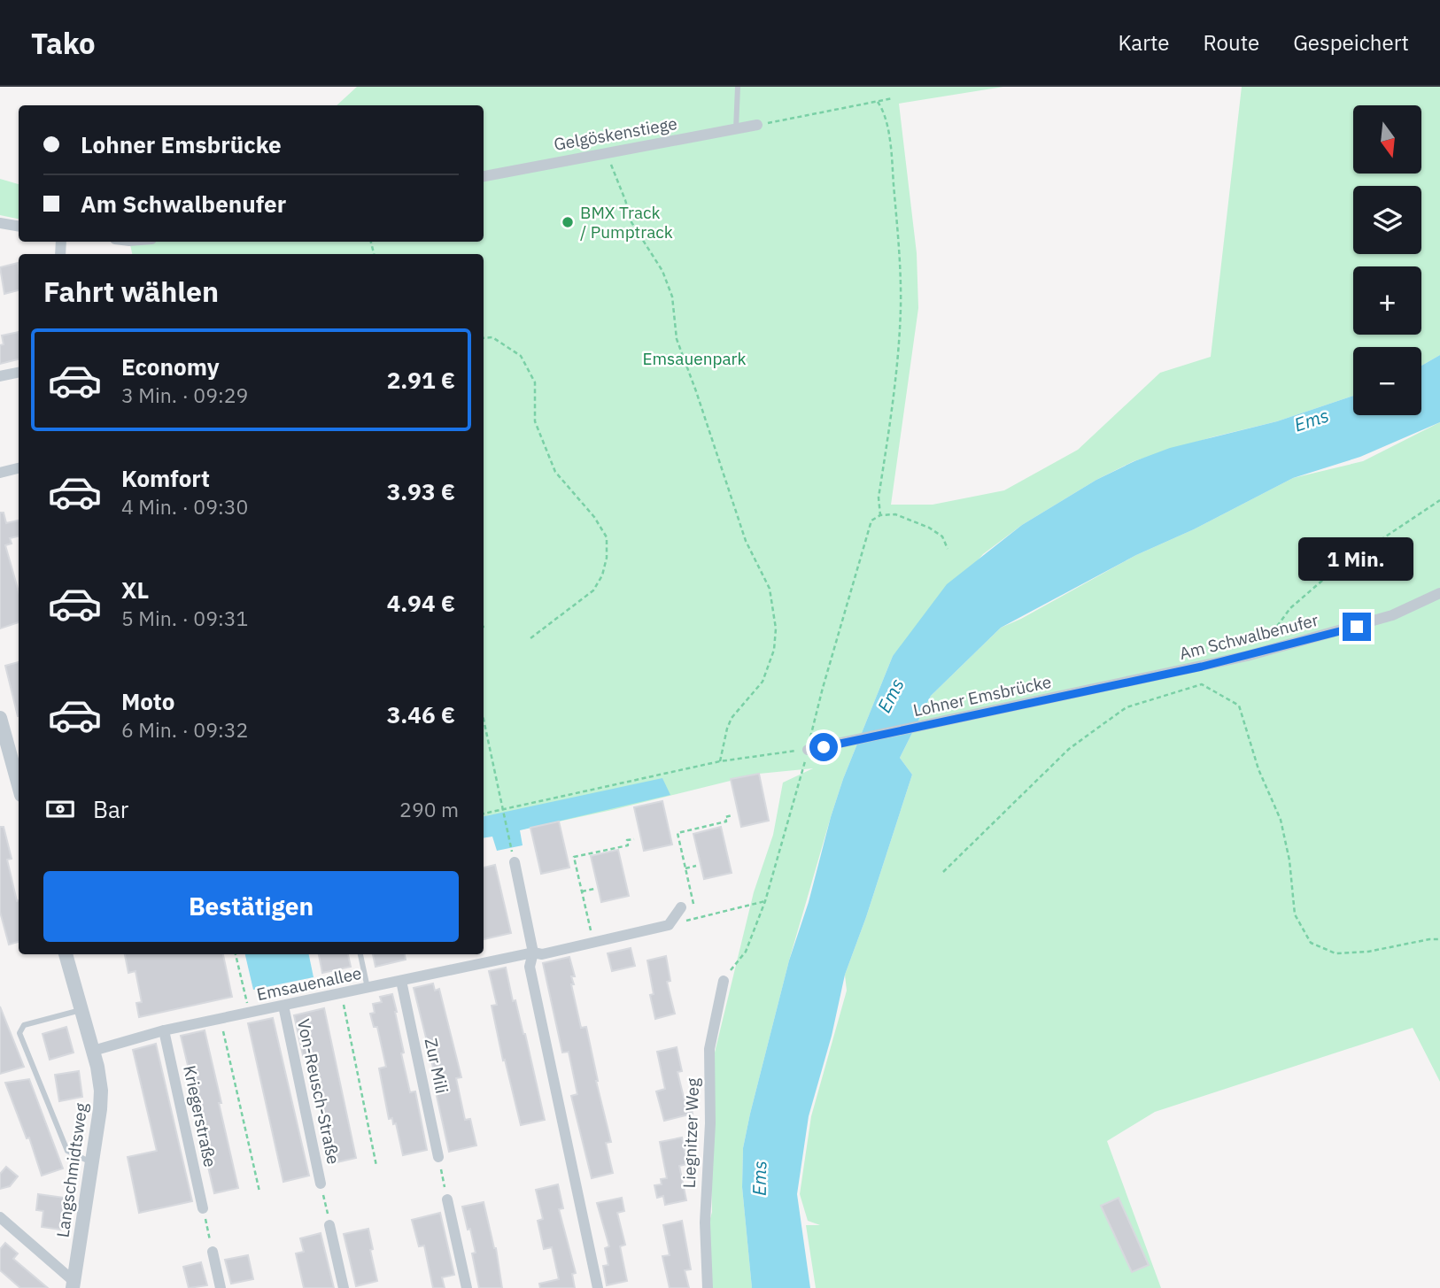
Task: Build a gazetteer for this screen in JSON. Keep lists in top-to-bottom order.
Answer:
{
  "streets": {
    "street": [
      "Gelgöskenstiege",
      "Am Schwalbenufer",
      "Lohner Emsbrücke",
      "Emsauenallee",
      "Zur Mili",
      "Von-Reusch-Straße",
      "Kriegerstraße",
      "Liegnitzer Weg",
      "Langschmidtsweg"
    ]
  },
  "crossings": [
    ["Am Schwalbenufer", "Lohner Emsbrücke"],
    ["Emsauenallee", "Zur Mili"],
    ["Emsauenallee", "Von-Reusch-Straße"],
    ["Emsauenallee", "Kriegerstraße"],
    ["Emsauenallee", "Langschmidtsweg"]
  ],
  "water": ["Ems"],
  "parks": ["Emsauenpark"],
  "places": ["BMX Track / Pumptrack"],
  "north": "bottom",
  "page": {
    "header": "Tako",
    "nav": ["Karte", "Route", "Gespeichert"],
    "map_buttons": ["+", "−"],
    "banner": ["Lohner Emsbrücke", "Am Schwalbenufer"],
    "heading": "Fahrt wählen",
    "list": [
      {
        "name": "Economy",
        "note": "3 Min. · 09:29",
        "value": "2.91 €"
      },
      {
        "name": "Komfort",
        "note": "4 Min. · 09:30",
        "value": "3.93 €"
      },
      {
        "name": "XL",
        "note": "5 Min. · 09:31",
        "value": "4.94 €"
      },
      {
        "name": "Moto",
        "note": "6 Min. · 09:32",
        "value": "3.46 €"
      }
    ],
    "bubble": "1 Min.",
    "pay": ["Bar", "290 m"],
    "buttons": "Bestätigen"
  }
}
